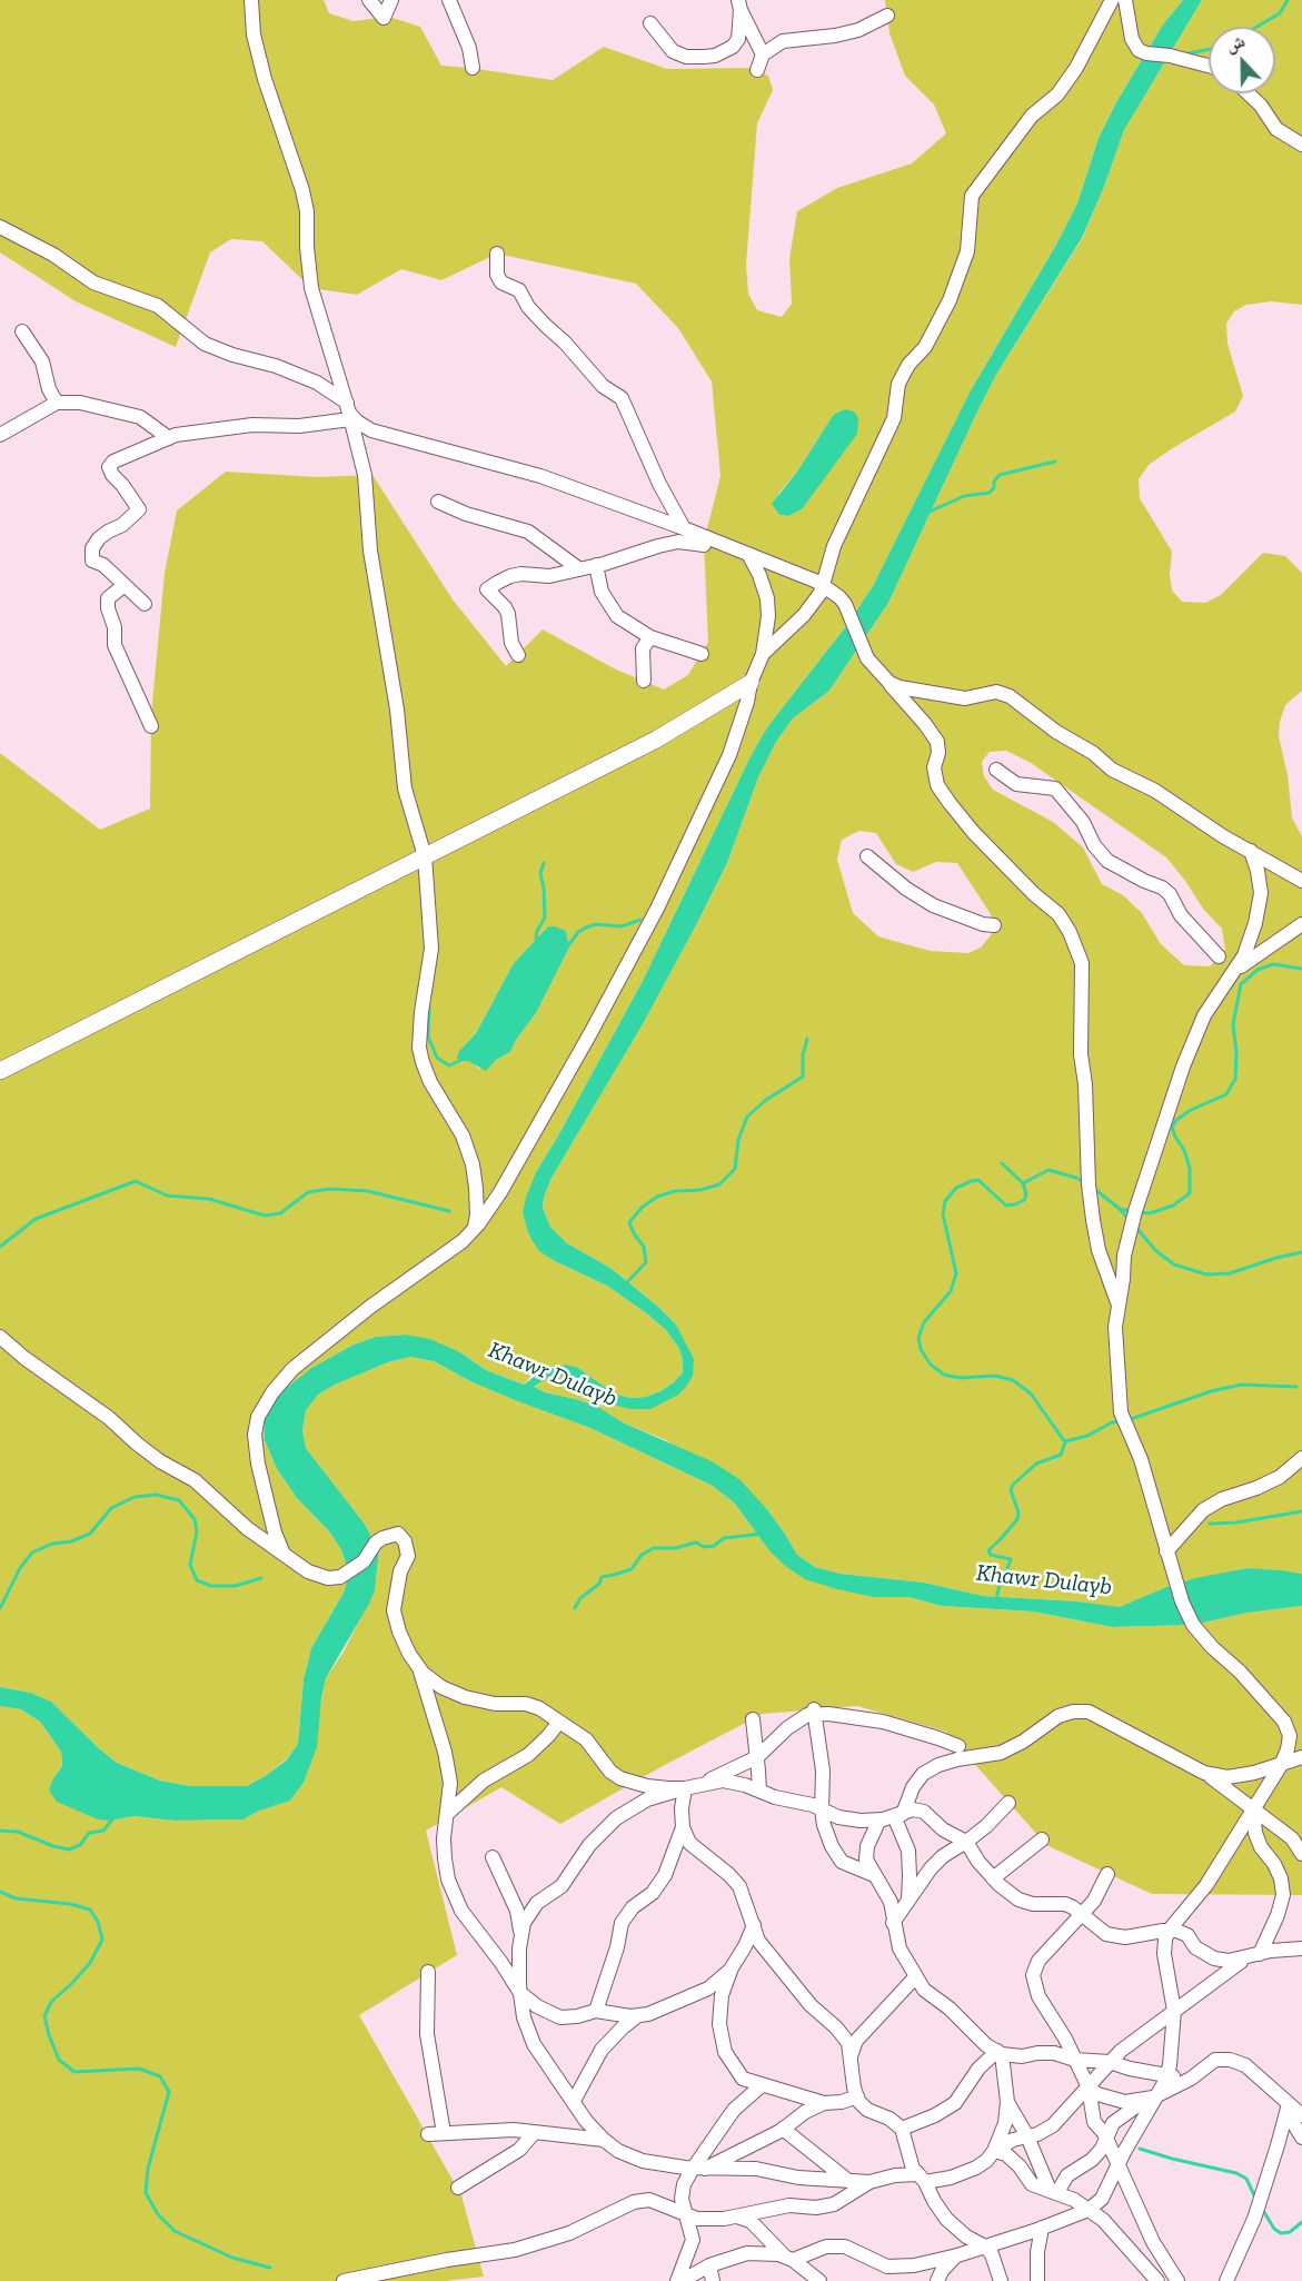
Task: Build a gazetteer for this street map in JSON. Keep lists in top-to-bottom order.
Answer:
{
  "water": ["Khawr Dulayb"],
  "north": "top"
}
